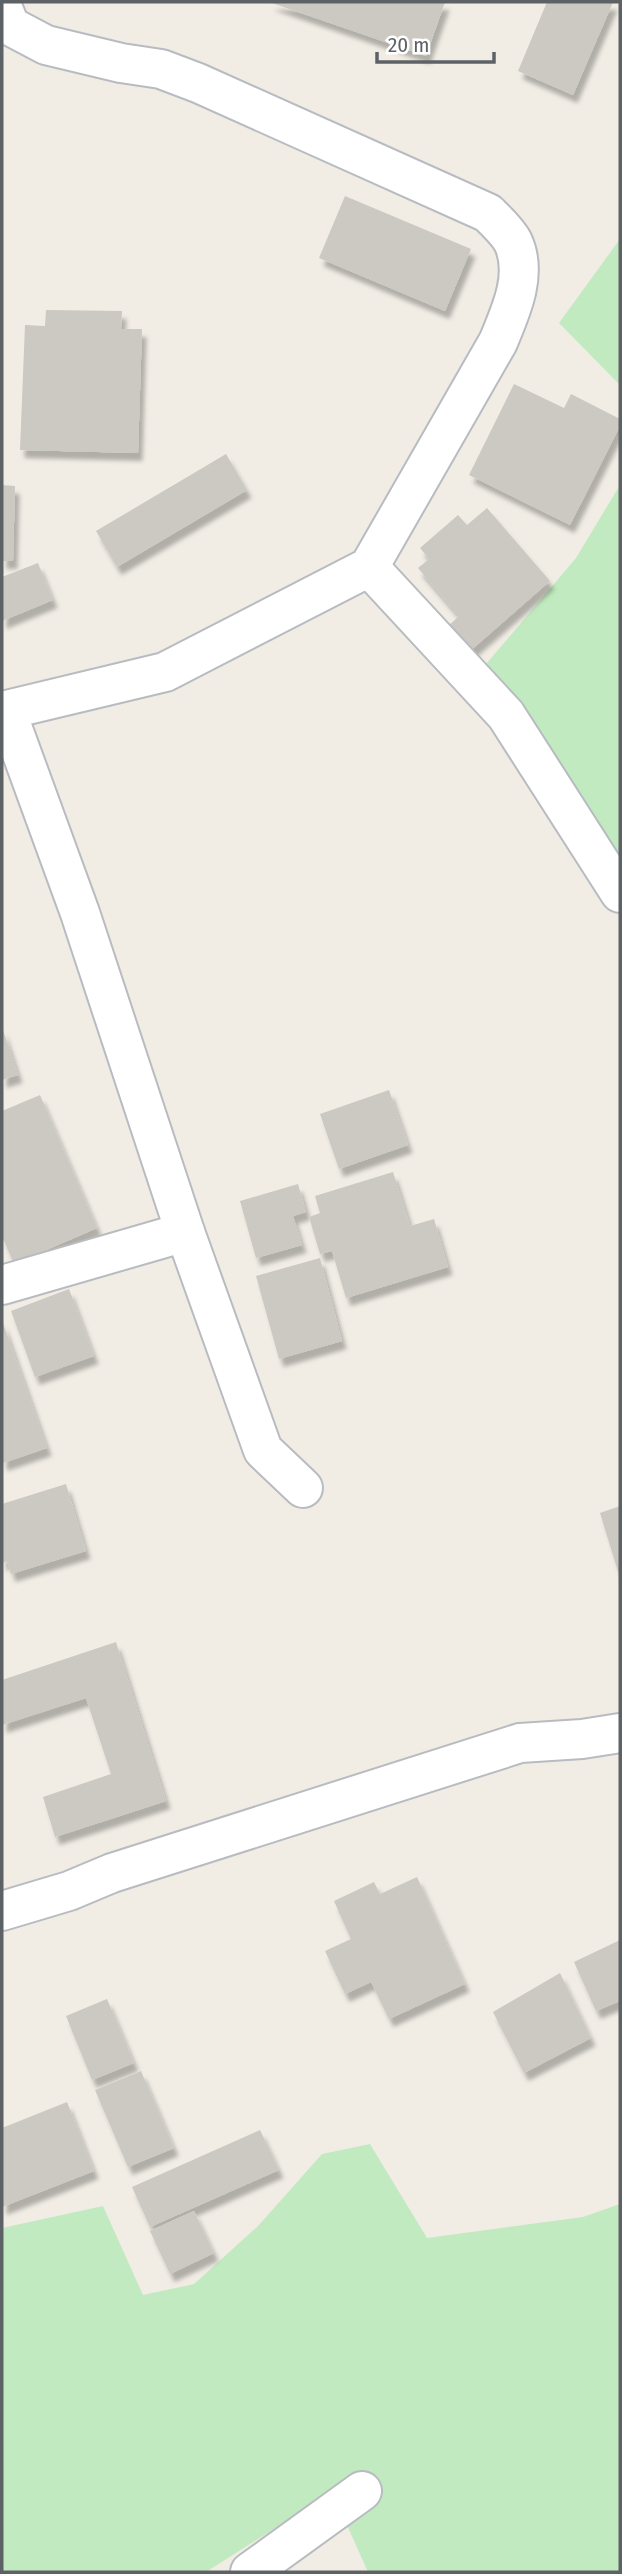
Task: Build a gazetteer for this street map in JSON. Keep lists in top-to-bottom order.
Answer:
{
  "scale_bar": "20 m"
}
